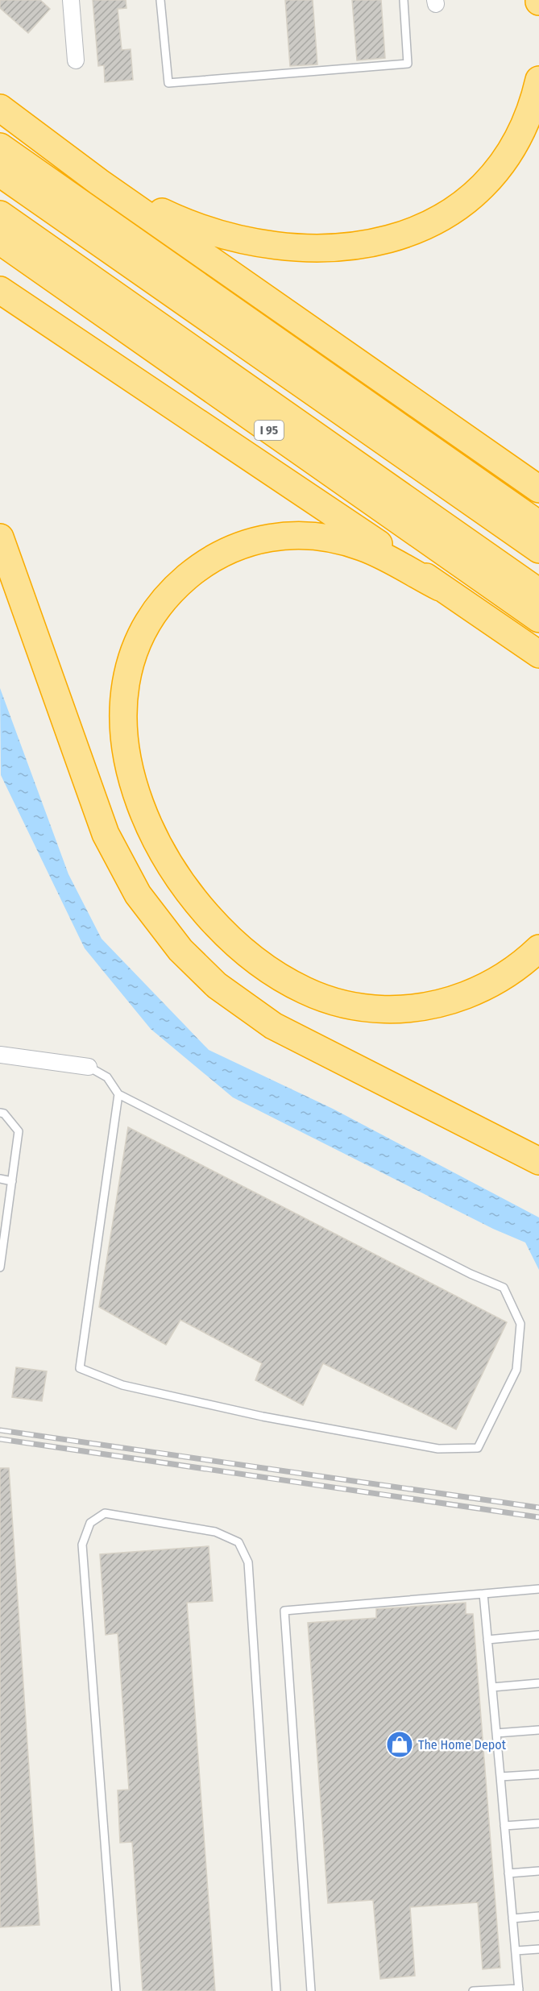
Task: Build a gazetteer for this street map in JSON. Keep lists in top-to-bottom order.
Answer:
{
  "streets": {
    "highway": ["I 95"]
  },
  "places": {
    "shop": ["The Home Depot"]
  }
}
